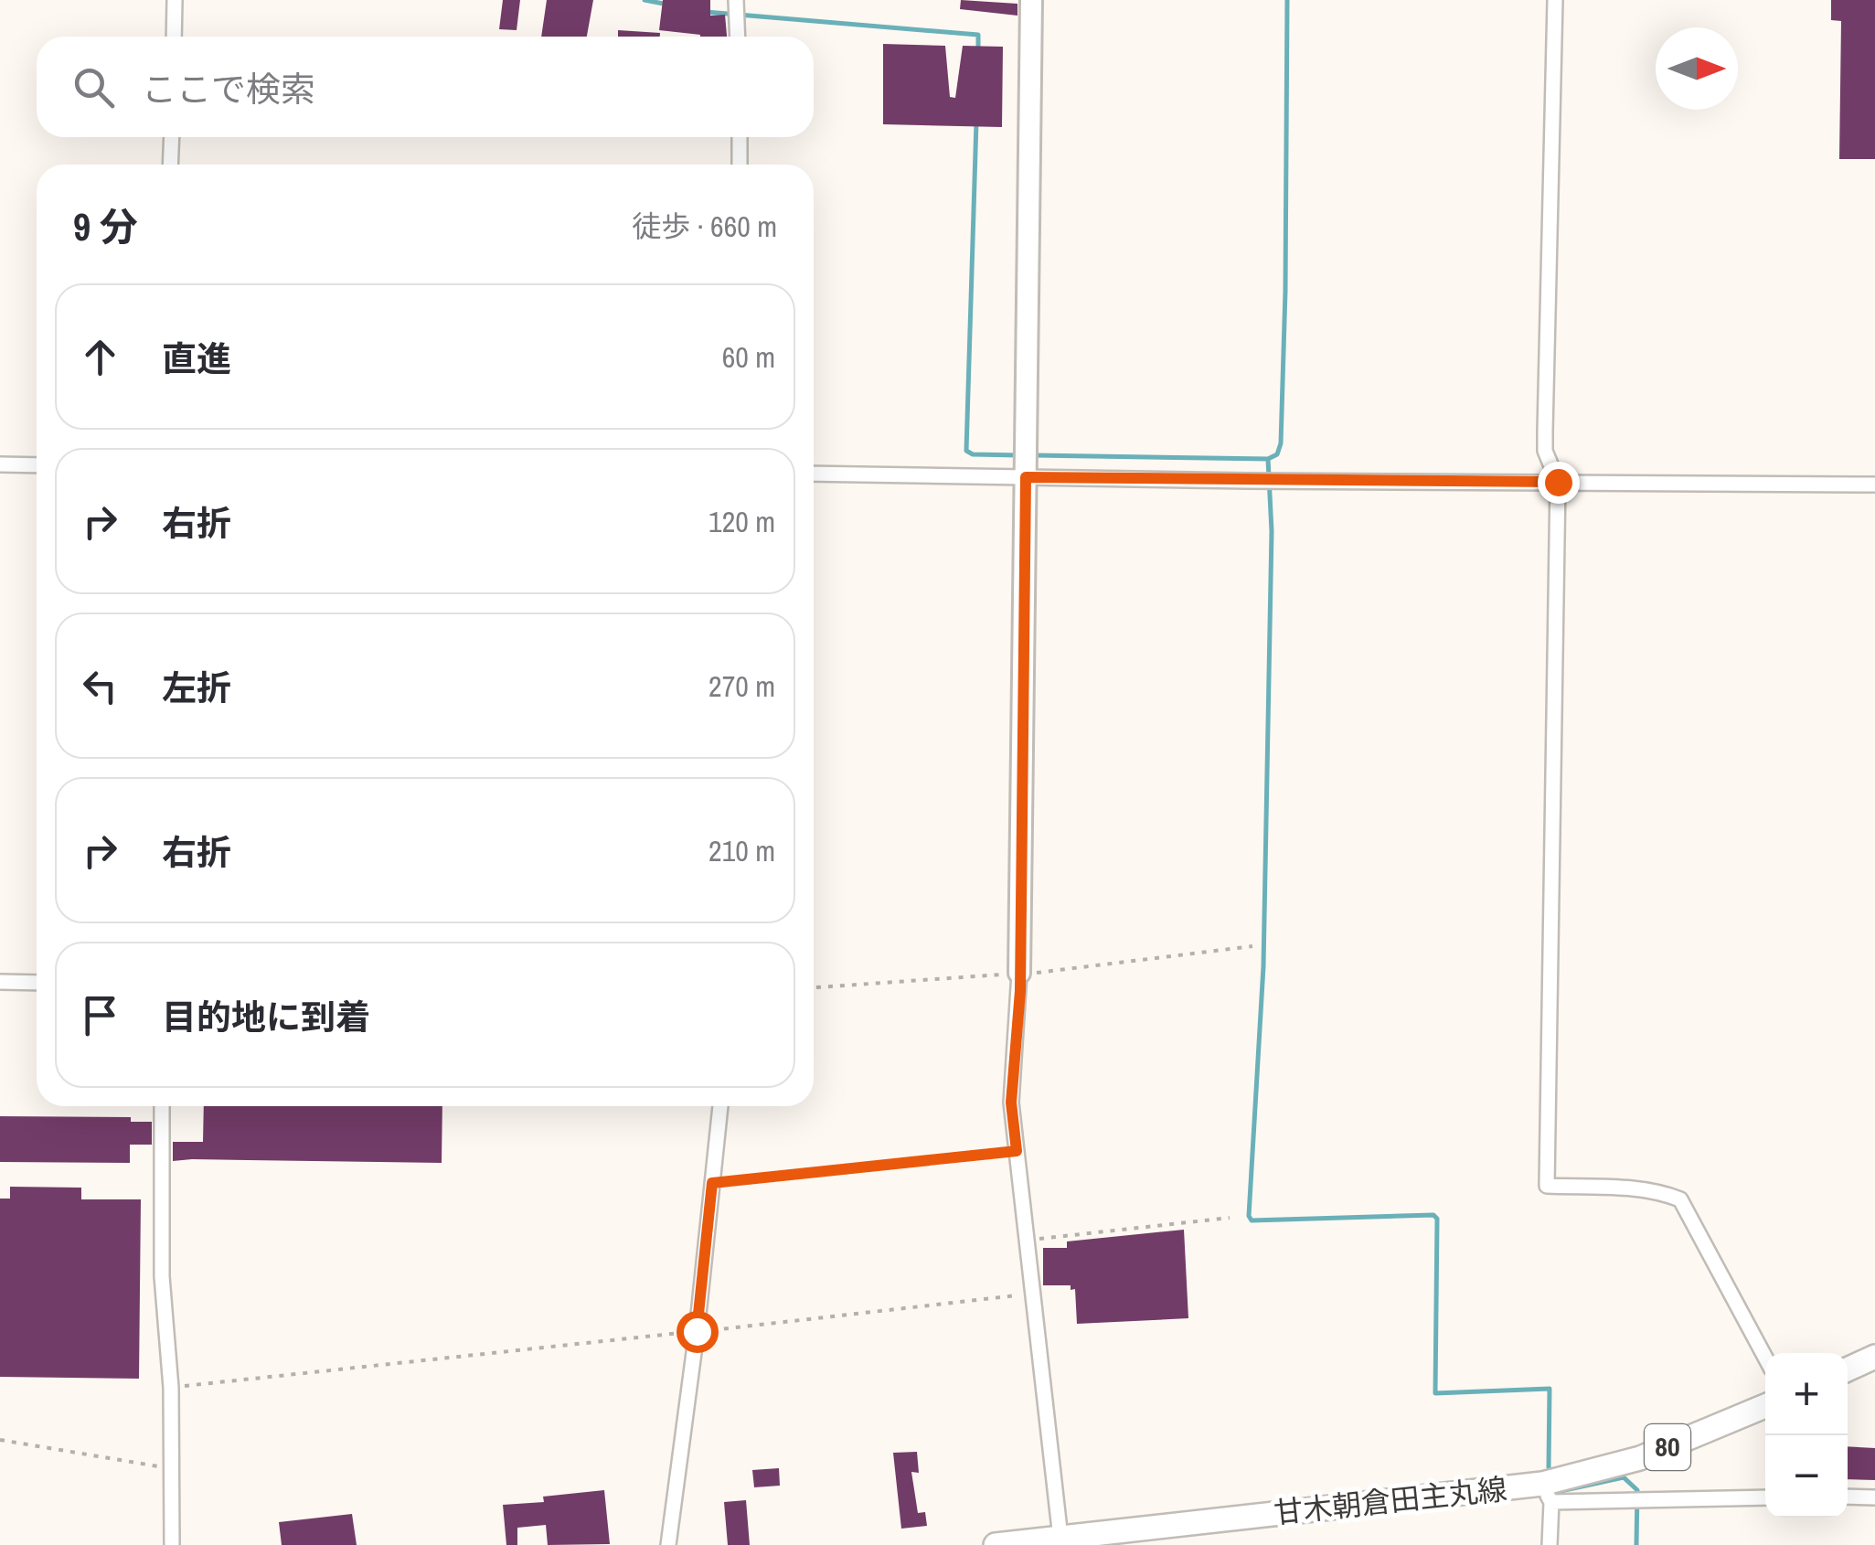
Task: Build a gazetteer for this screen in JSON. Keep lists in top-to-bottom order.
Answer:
{
  "streets": {
    "main road": ["80", "甘木朝倉田主丸線"]
  },
  "north": "right",
  "page": {
    "search": "ここで検索",
    "heading": ["9 分", "徒歩 · 660 m"],
    "list": [
      ["直進", "60 m"],
      ["右折", "120 m"],
      ["左折", "270 m"],
      ["右折", "210 m"],
      "目的地に到着"
    ],
    "map_buttons": ["+", "−"]
  }
}
